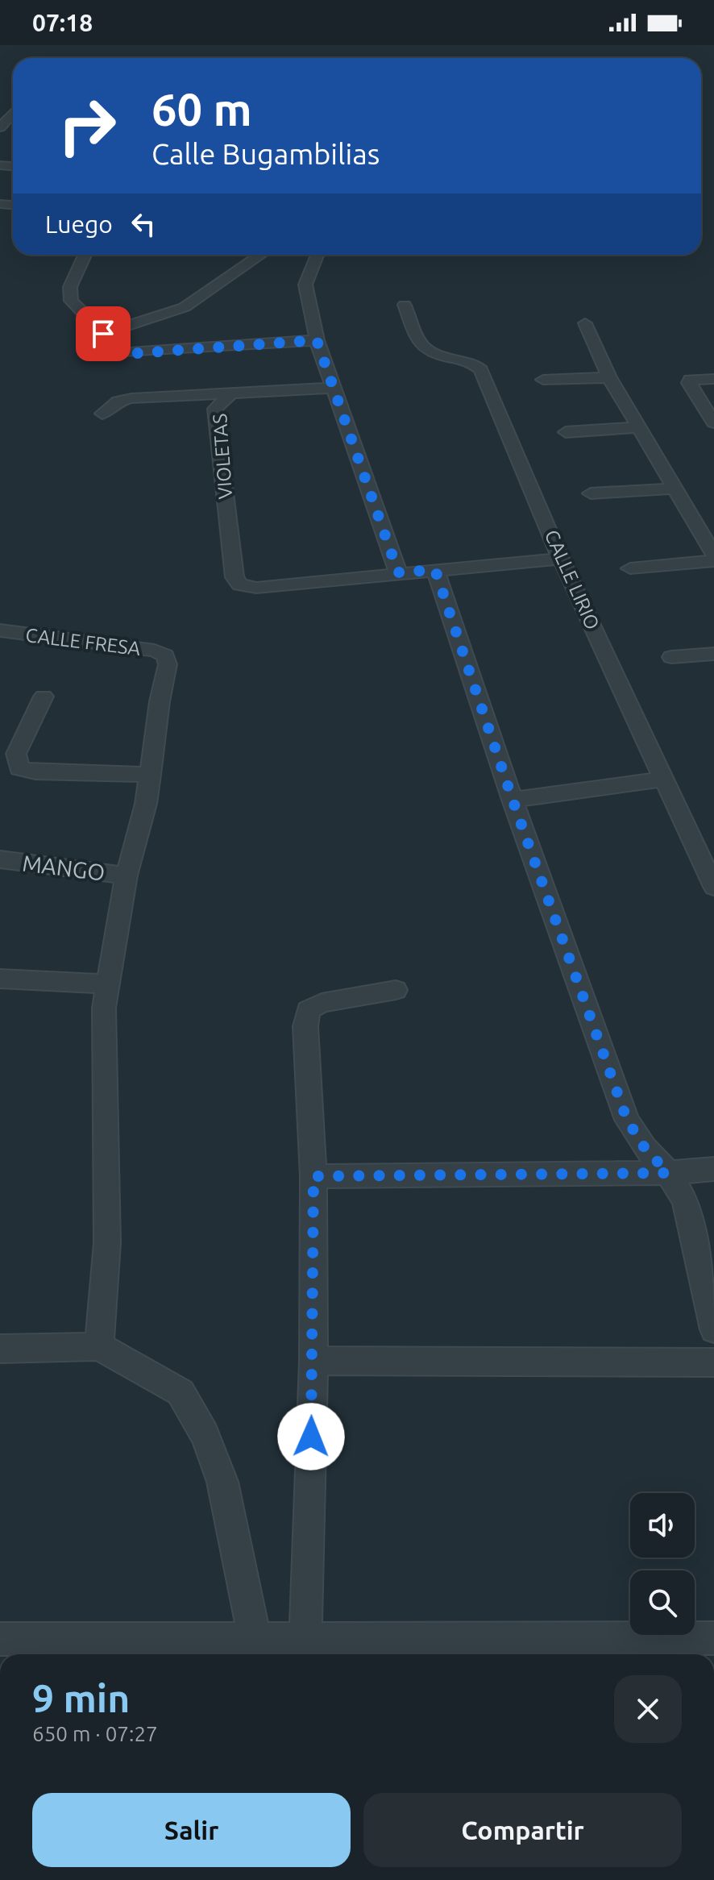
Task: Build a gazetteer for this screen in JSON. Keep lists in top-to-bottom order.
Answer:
{
  "streets": {
    "street": [
      "VIOLETAS",
      "CALLE LIRIO",
      "CALLE FRESA",
      "MANGO"
    ]
  },
  "page": {
    "status": "07:18",
    "turn": ["60 m", "Calle Bugambilias"],
    "then": "Luego",
    "heading": ["9 min", "650 m · 07:27"],
    "buttons": ["Salir", "Compartir"]
  }
}
